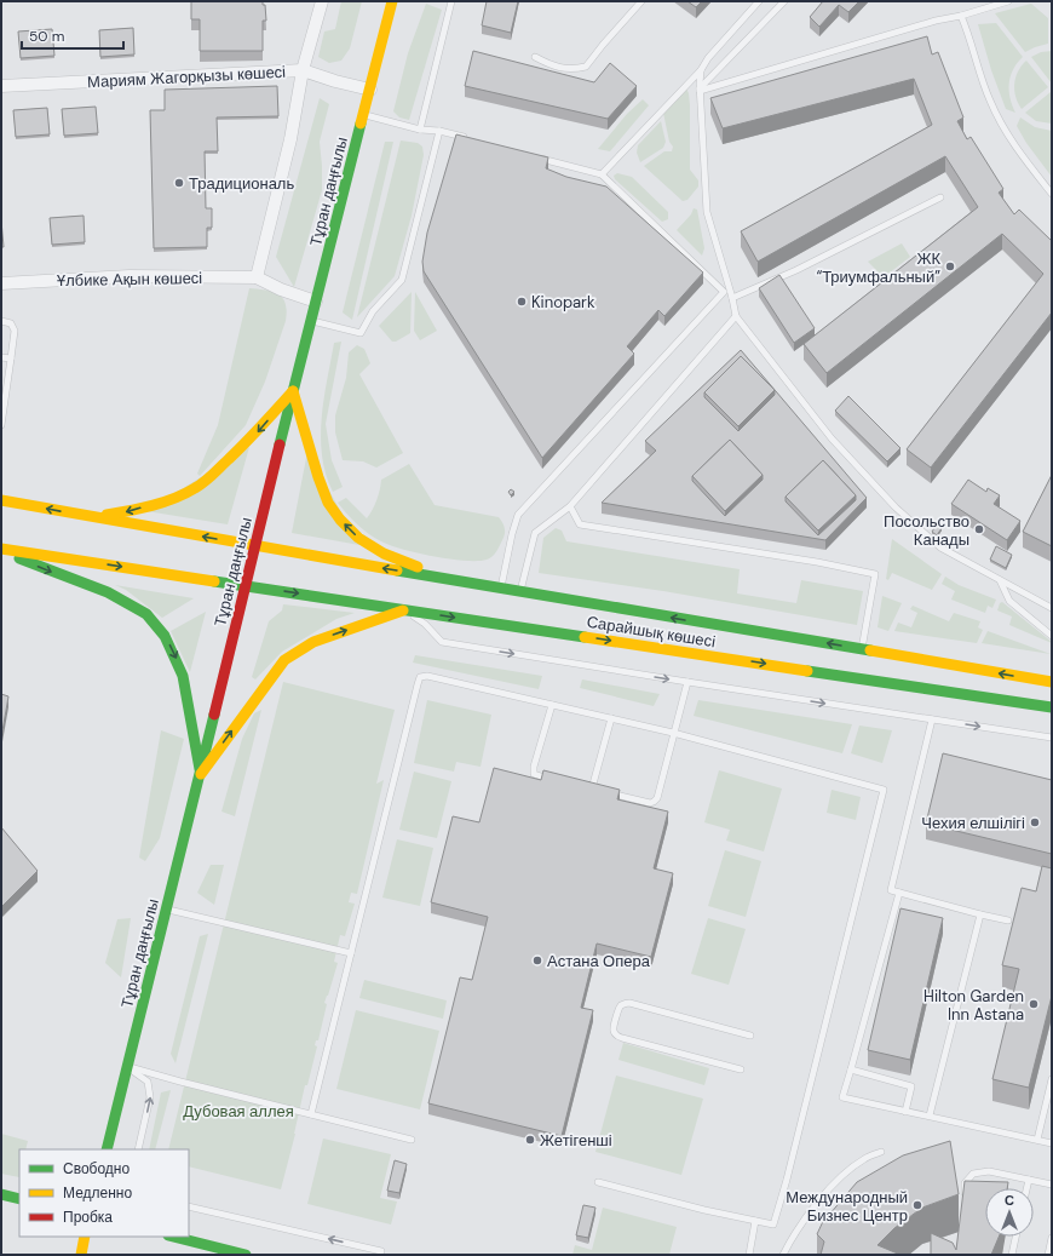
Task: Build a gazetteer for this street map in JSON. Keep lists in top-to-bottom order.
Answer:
{
  "streets": {
    "main road": ["Тұран даңғылы", "Сарайшық көшесі"],
    "street": ["Мариям Жагорқызы көшесі", "Ұлбике Ақын көшесі"]
  },
  "crossings": [
    ["Мариям Жагорқызы көшесі", "Тұран даңғылы"],
    ["Тұран даңғылы", "Сарайшық көшесі"]
  ],
  "parks": ["Дубовая аллея"],
  "places": [
    "Традициональ",
    "ЖК “Триумфальный”",
    "Kinopark",
    "Посольство Канады",
    "Чехия елшілігі",
    "Астана Опера",
    "Hilton Garden Inn Astana",
    "Жетігенші",
    "Международный Бизнес Центр"
  ],
  "legend": ["Свободно", "Медленно", "Пробка"],
  "scale_bar": "50 m",
  "north": "top"
}
